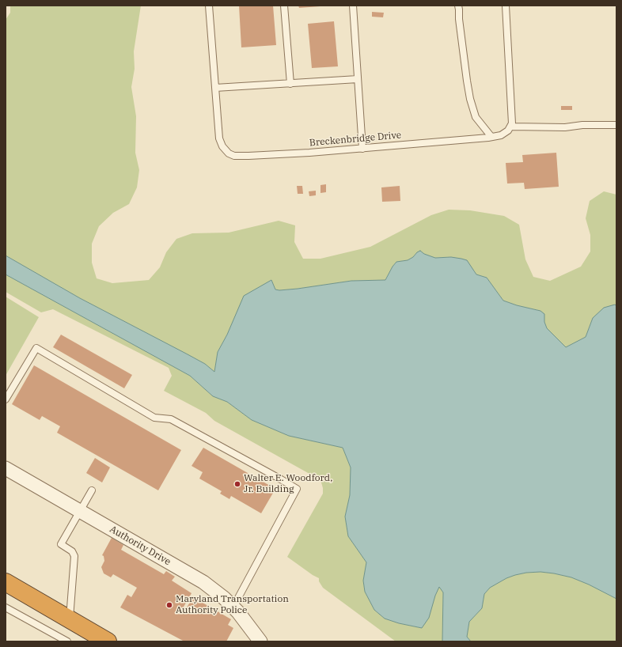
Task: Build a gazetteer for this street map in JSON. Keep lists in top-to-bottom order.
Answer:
{
  "streets": {
    "street": ["Authority Drive"],
    "lane": ["Breckenbridge Drive"]
  },
  "places": ["Walter E. Woodford, Jr. Building", "Maryland Transportation Authority Police"]
}
